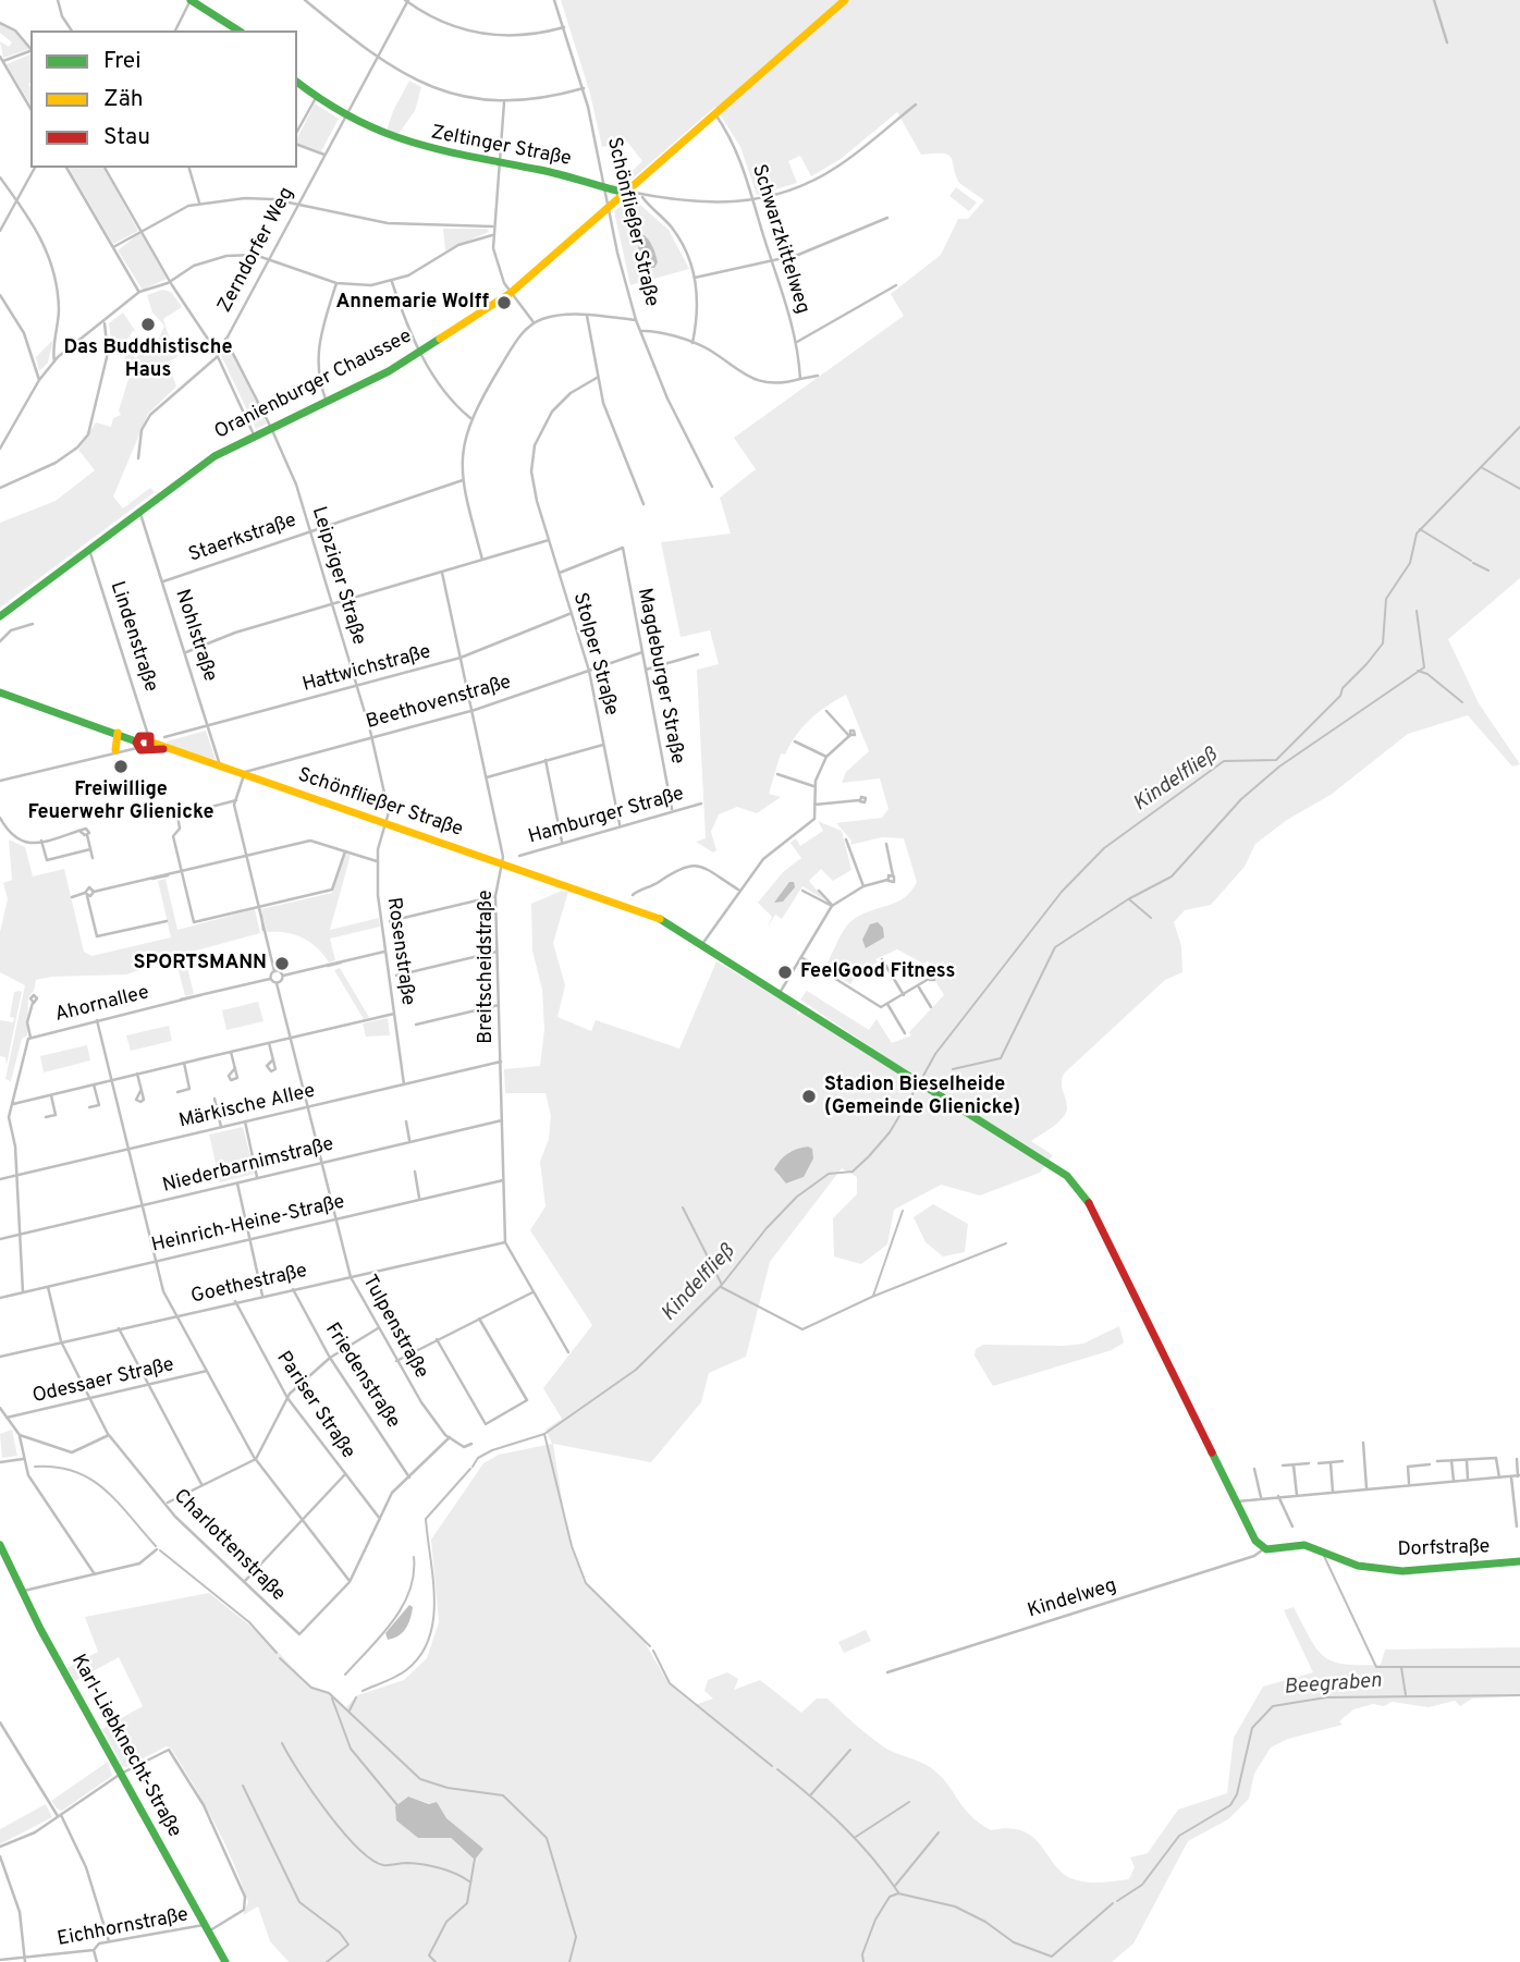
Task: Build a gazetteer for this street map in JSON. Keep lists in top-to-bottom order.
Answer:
{
  "streets": {
    "main road": [
      "Zeltinger Straße",
      "Schönfließer Straße",
      "Oranienburger Chaussee",
      "Dorfstraße",
      "Karl-Liebknecht-Straße"
    ],
    "street": [
      "Schwarzkittelweg",
      "Zerndorfer Weg",
      "Staerkstraße",
      "Leipziger Straße",
      "Nohlstraße",
      "Lindenstraße",
      "Stolper Straße",
      "Hattwichstraße",
      "Magdeburger Straße",
      "Beethovenstraße",
      "Hamburger Straße",
      "Rosenstraße",
      "Breitscheidstraße",
      "Ahornallee",
      "Märkische Allee",
      "Niederbarnimstraße",
      "Heinrich-Heine-Straße",
      "Goethestraße",
      "Tulpenstraße",
      "Friedenstraße",
      "Odessaer Straße",
      "Pariser Straße",
      "Charlottenstraße",
      "Kindelweg",
      "Eichhornstraße"
    ]
  },
  "crossings": [
    ["Zeltinger Straße", "Schönfließer Straße"],
    ["Zeltinger Straße", "Zerndorfer Weg"],
    ["Zeltinger Straße", "Oranienburger Chaussee"],
    ["Schönfließer Straße", "Oranienburger Chaussee"],
    ["Schönfließer Straße", "Leipziger Straße"],
    ["Schönfließer Straße", "Nohlstraße"],
    ["Schönfließer Straße", "Lindenstraße"],
    ["Schönfließer Straße", "Beethovenstraße"],
    ["Schönfließer Straße", "Rosenstraße"],
    ["Schönfließer Straße", "Breitscheidstraße"],
    ["Schönfließer Straße", "Dorfstraße"],
    ["Schönfließer Straße", "Kindelweg"],
    ["Schwarzkittelweg", "Oranienburger Chaussee"],
    ["Zerndorfer Weg", "Leipziger Straße"],
    ["Oranienburger Chaussee", "Leipziger Straße"],
    ["Oranienburger Chaussee", "Nohlstraße"],
    ["Oranienburger Chaussee", "Lindenstraße"],
    ["Staerkstraße", "Leipziger Straße"],
    ["Staerkstraße", "Nohlstraße"],
    ["Leipziger Straße", "Hattwichstraße"],
    ["Leipziger Straße", "Beethovenstraße"],
    ["Leipziger Straße", "Rosenstraße"],
    ["Nohlstraße", "Hattwichstraße"],
    ["Stolper Straße", "Hattwichstraße"],
    ["Stolper Straße", "Magdeburger Straße"],
    ["Stolper Straße", "Beethovenstraße"],
    ["Stolper Straße", "Hamburger Straße"],
    ["Hattwichstraße", "Breitscheidstraße"],
    ["Magdeburger Straße", "Beethovenstraße"],
    ["Magdeburger Straße", "Hamburger Straße"],
    ["Beethovenstraße", "Breitscheidstraße"],
    ["Rosenstraße", "Märkische Allee"],
    ["Breitscheidstraße", "Märkische Allee"],
    ["Breitscheidstraße", "Niederbarnimstraße"],
    ["Breitscheidstraße", "Heinrich-Heine-Straße"],
    ["Breitscheidstraße", "Goethestraße"],
    ["Ahornallee", "Märkische Allee"],
    ["Ahornallee", "Niederbarnimstraße"],
    ["Ahornallee", "Heinrich-Heine-Straße"],
    ["Märkische Allee", "Tulpenstraße"],
    ["Niederbarnimstraße", "Tulpenstraße"],
    ["Heinrich-Heine-Straße", "Tulpenstraße"],
    ["Heinrich-Heine-Straße", "Charlottenstraße"],
    ["Goethestraße", "Tulpenstraße"],
    ["Goethestraße", "Friedenstraße"],
    ["Goethestraße", "Pariser Straße"],
    ["Goethestraße", "Charlottenstraße"],
    ["Odessaer Straße", "Charlottenstraße"],
    ["Dorfstraße", "Kindelweg"],
    ["Karl-Liebknecht-Straße", "Eichhornstraße"]
  ],
  "water": ["Kindelfließ", "Beegraben"],
  "places": [
    "Annemarie Wolff",
    "Das Buddhistische Haus",
    "Freiwillige Feuerwehr Glienicke",
    "SPORTSMANN",
    "FeelGood Fitness",
    "Stadion Bieselheide (Gemeinde Glienicke)"
  ],
  "legend": ["Frei", "Zäh", "Stau"]
}
